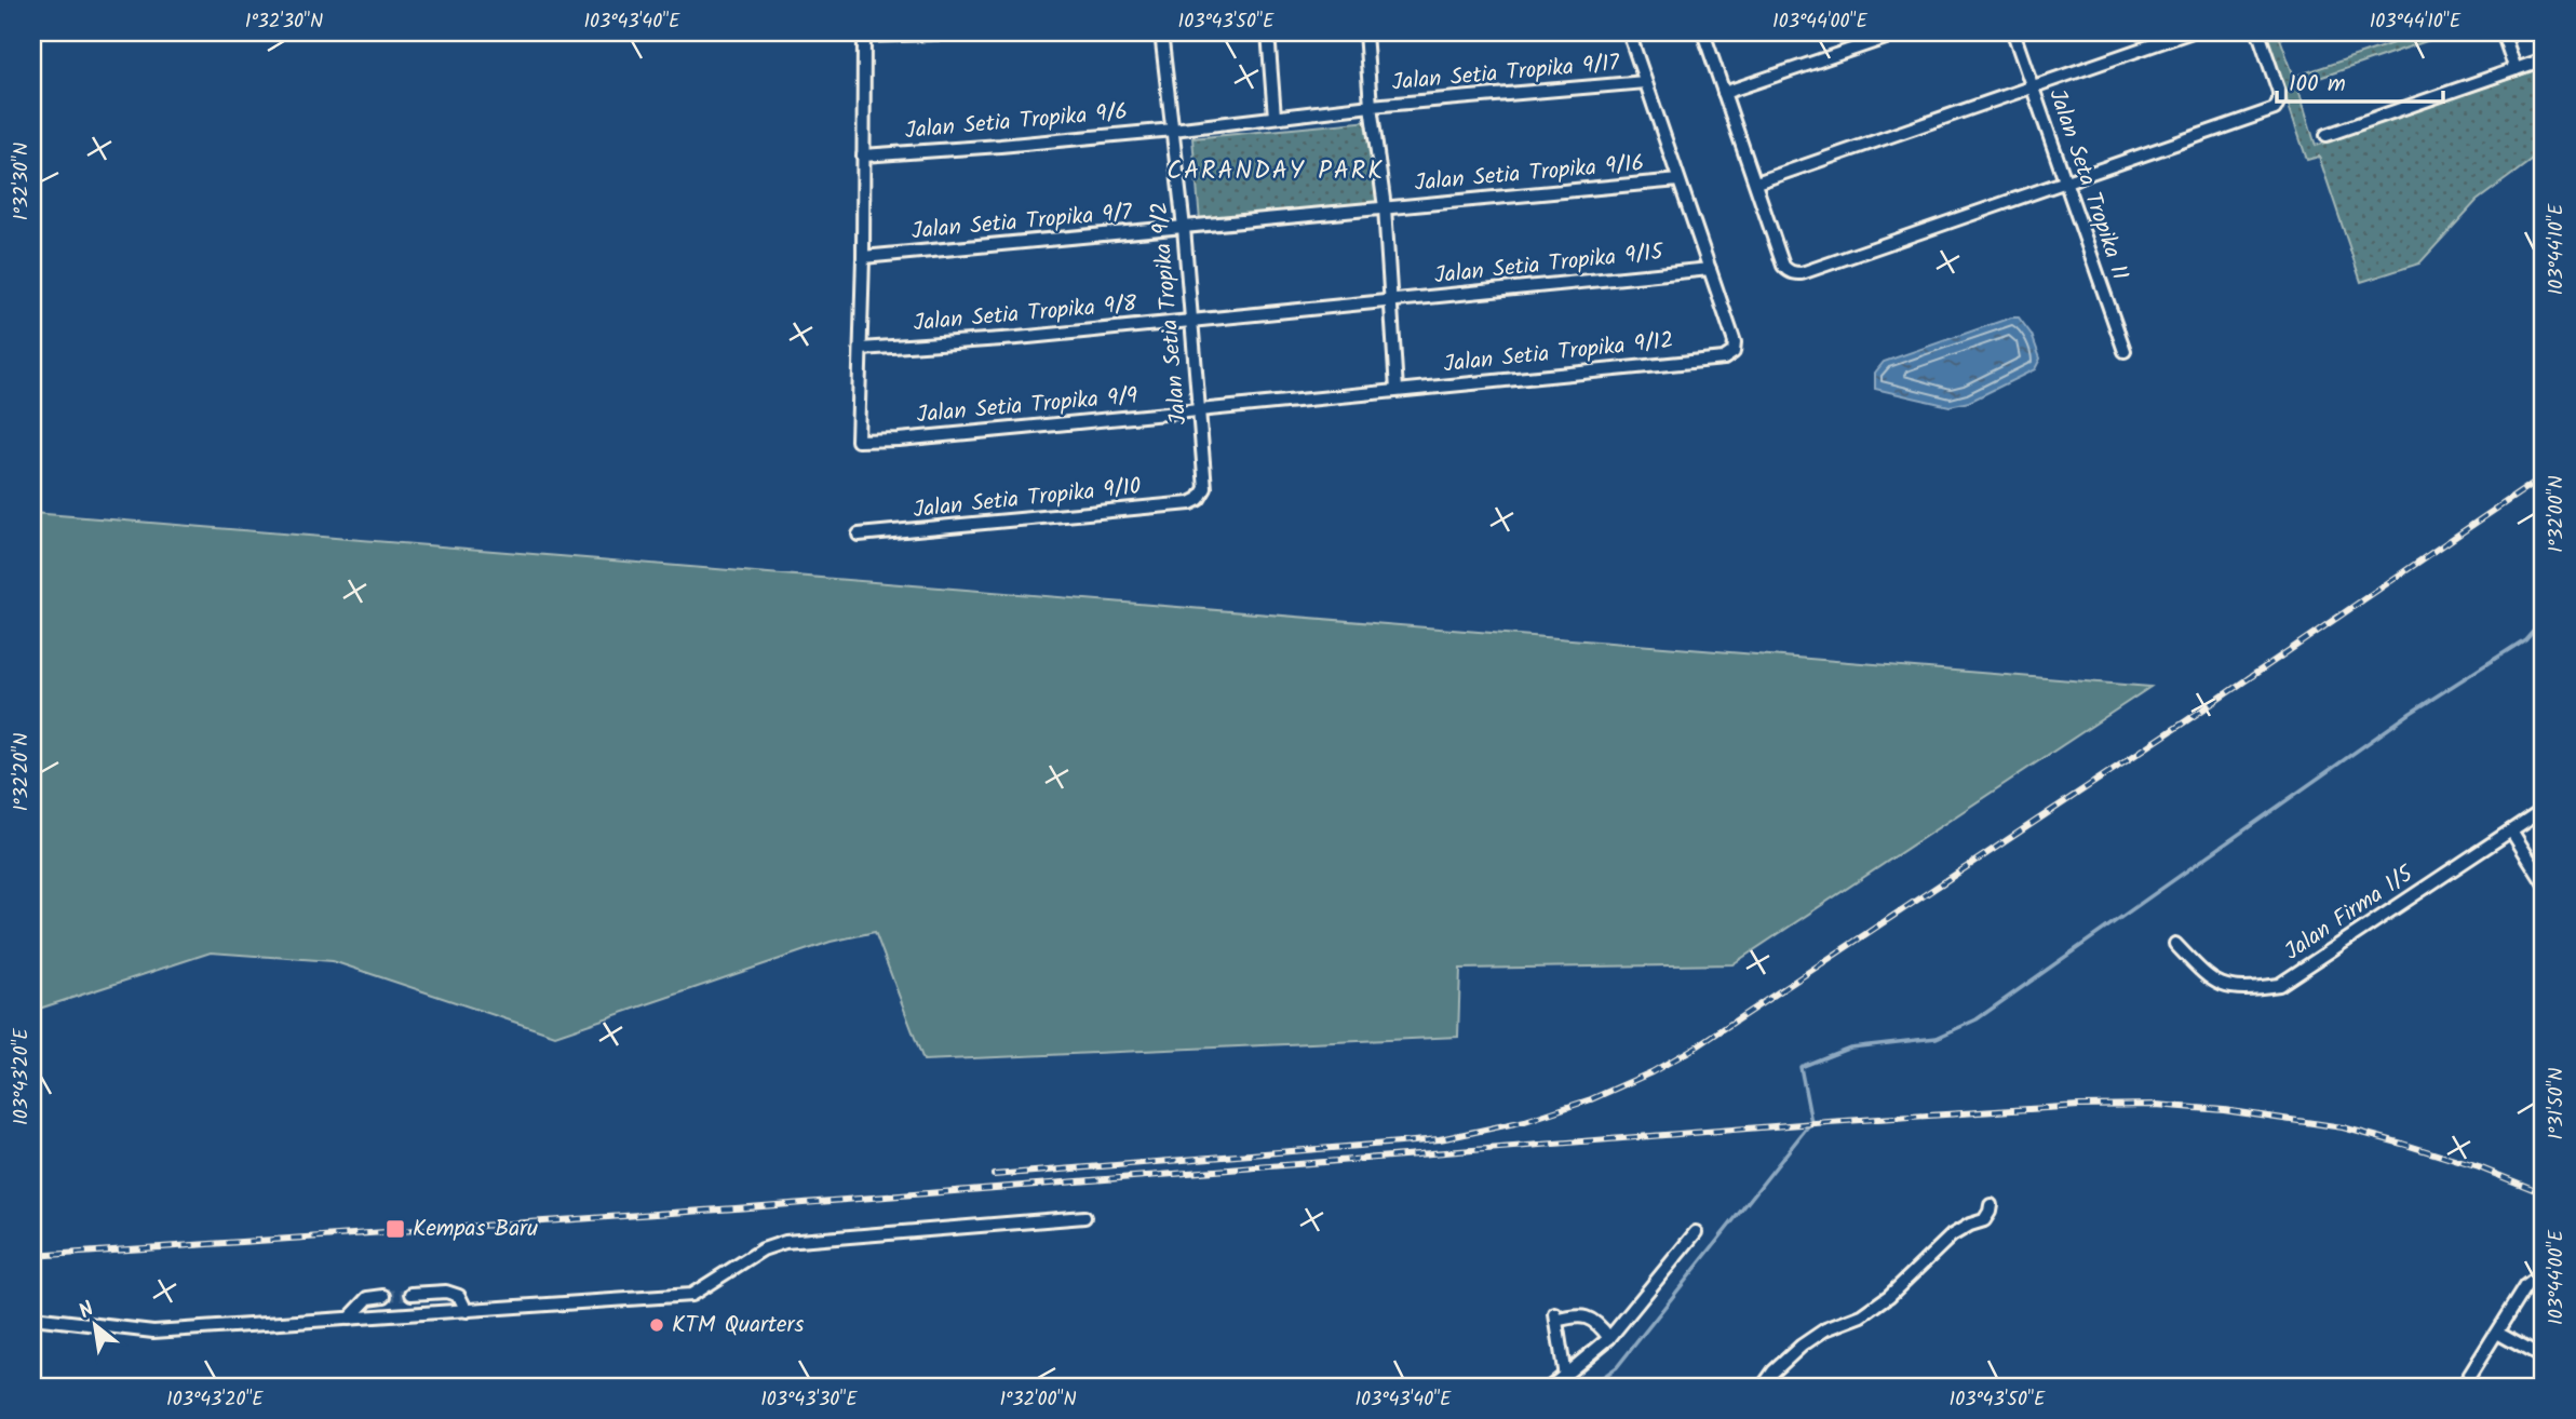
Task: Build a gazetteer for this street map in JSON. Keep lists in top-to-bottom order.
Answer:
{
  "streets": {
    "street": [
      "Jalan Setia Tropika 9/17",
      "Jalan Setia Tropika 9/6",
      "Jalan Setia Tropika 9/16",
      "Jalan Seta Tropika 11",
      "Jalan Setia Tropika 9/7",
      "Jalan Setia Tropika 9/15",
      "Jalan Setia Tropika 9/2",
      "Jalan Setia Tropika 9/8",
      "Jalan Setia Tropika 9/12",
      "Jalan Setia Tropika 9/9",
      "Jalan Setia Tropika 9/10",
      "Jalan Firma 1/5"
    ]
  },
  "crossings": [
    ["Jalan Setia Tropika 9/17", "Jalan Setia Tropika 9/6"],
    ["Jalan Setia Tropika 9/6", "Jalan Setia Tropika 9/2"],
    ["Jalan Setia Tropika 9/16", "Jalan Setia Tropika 9/7"],
    ["Jalan Setia Tropika 9/16", "Jalan Setia Tropika 9/2"],
    ["Jalan Setia Tropika 9/7", "Jalan Setia Tropika 9/2"],
    ["Jalan Setia Tropika 9/15", "Jalan Setia Tropika 9/2"],
    ["Jalan Setia Tropika 9/15", "Jalan Setia Tropika 9/8"],
    ["Jalan Setia Tropika 9/15", "Jalan Setia Tropika 9/12"],
    ["Jalan Setia Tropika 9/2", "Jalan Setia Tropika 9/8"],
    ["Jalan Setia Tropika 9/2", "Jalan Setia Tropika 9/12"],
    ["Jalan Setia Tropika 9/2", "Jalan Setia Tropika 9/9"],
    ["Jalan Setia Tropika 9/2", "Jalan Setia Tropika 9/10"],
    ["Jalan Setia Tropika 9/8", "Jalan Setia Tropika 9/9"],
    ["Jalan Setia Tropika 9/12", "Jalan Setia Tropika 9/9"]
  ],
  "districts": ["CARANDAY PARK"],
  "places": {
    "transit": ["Kempas Baru"],
    "other": ["KTM Quarters"]
  },
  "scale_bar": "100 m",
  "north": "top left",
  "coordinates": [
    "1°32'30\"N",
    "103°43'40\"E",
    "103°43'50\"E",
    "103°44'00\"E",
    "103°44'10\"E",
    "1°32'00\"N",
    "1°32'20\"N",
    "103°43'20\"E",
    "1°31'50\"N",
    "103°43'30\"E"
  ]
}
